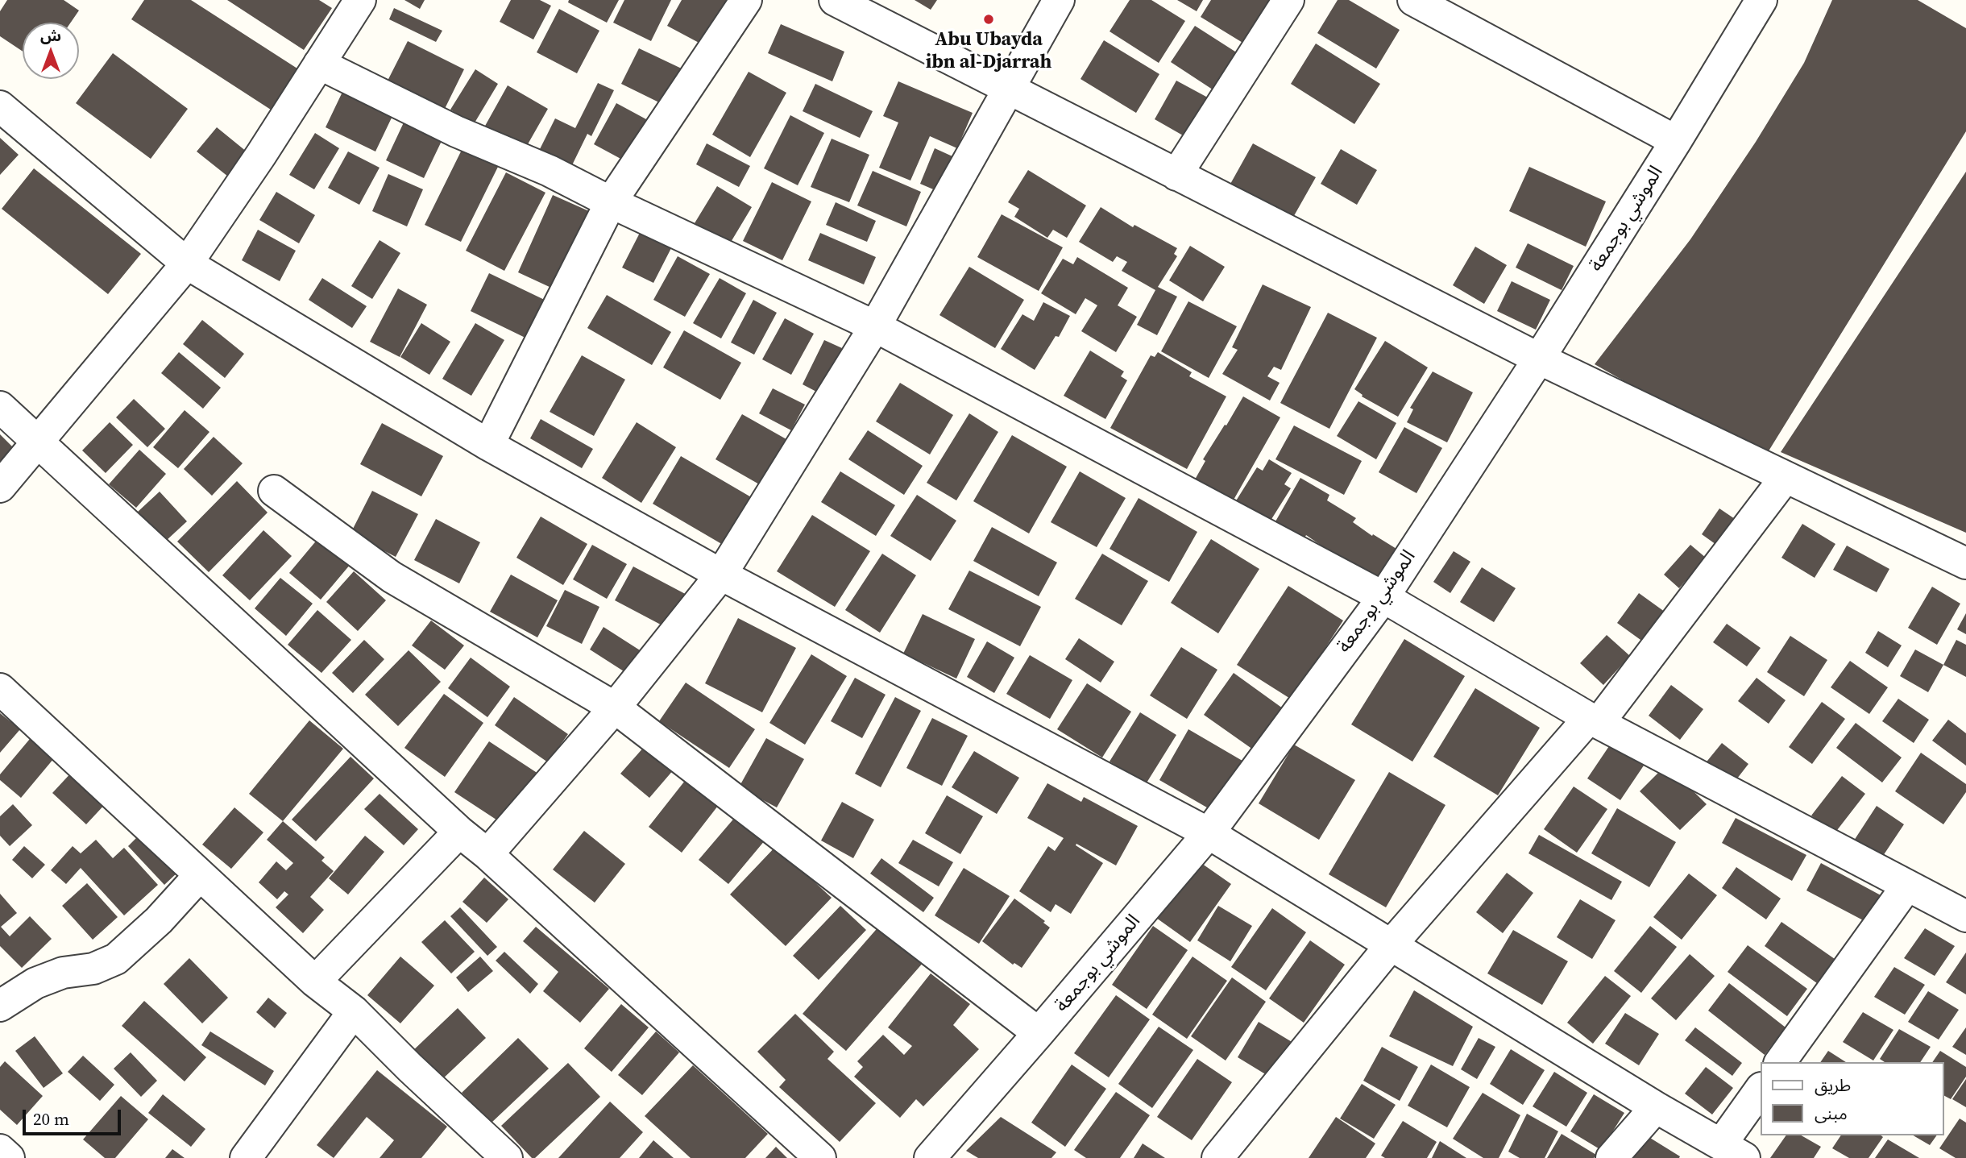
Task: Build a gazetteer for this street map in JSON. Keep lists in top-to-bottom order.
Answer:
{
  "streets": {
    "street": ["الموشي بوجمعة"]
  },
  "places": ["Abu Ubayda ibn al-Djarrah"],
  "legend": ["طريق", "مبنى"],
  "scale_bar": "20 m",
  "north": "top"
}
